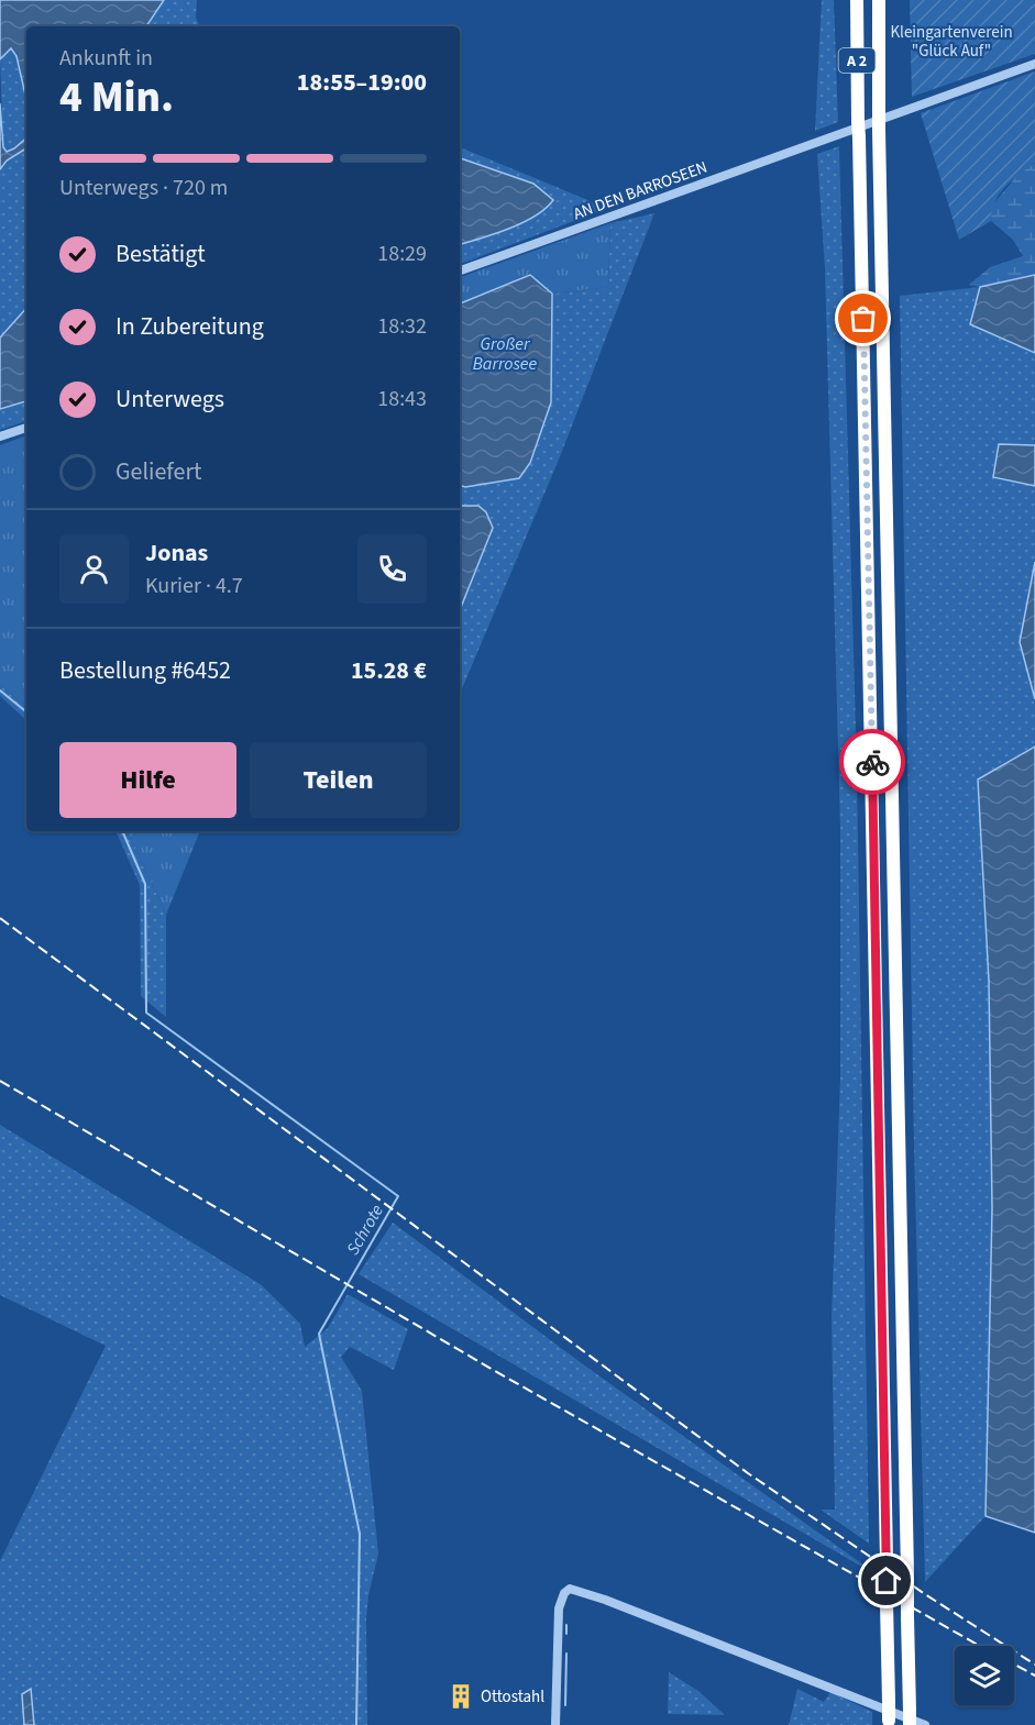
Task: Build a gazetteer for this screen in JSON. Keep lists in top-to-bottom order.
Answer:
{
  "streets": {
    "highway": ["A 2"],
    "street": ["AN DEN BARROSEEN"]
  },
  "water": ["Großer Barrosee", "Schrote"],
  "parks": ["Kleingartenverein \"Glück Auf\""],
  "places": {
    "building": ["Ottostahl"]
  },
  "page": {
    "heading": ["4 Min.", "Ankunft in", "18:55–19:00"],
    "panel": [
      "Jonas",
      "Kurier · 4.7",
      "Bestellung #6452",
      "15.28 €"
    ],
    "bar": "Unterwegs · 720 m",
    "list": [
      ["Bestätigt", "18:29"],
      ["In Zubereitung", "18:32"],
      ["Unterwegs", "18:43"],
      "Geliefert"
    ],
    "buttons": ["Hilfe", "Teilen"]
  }
}
